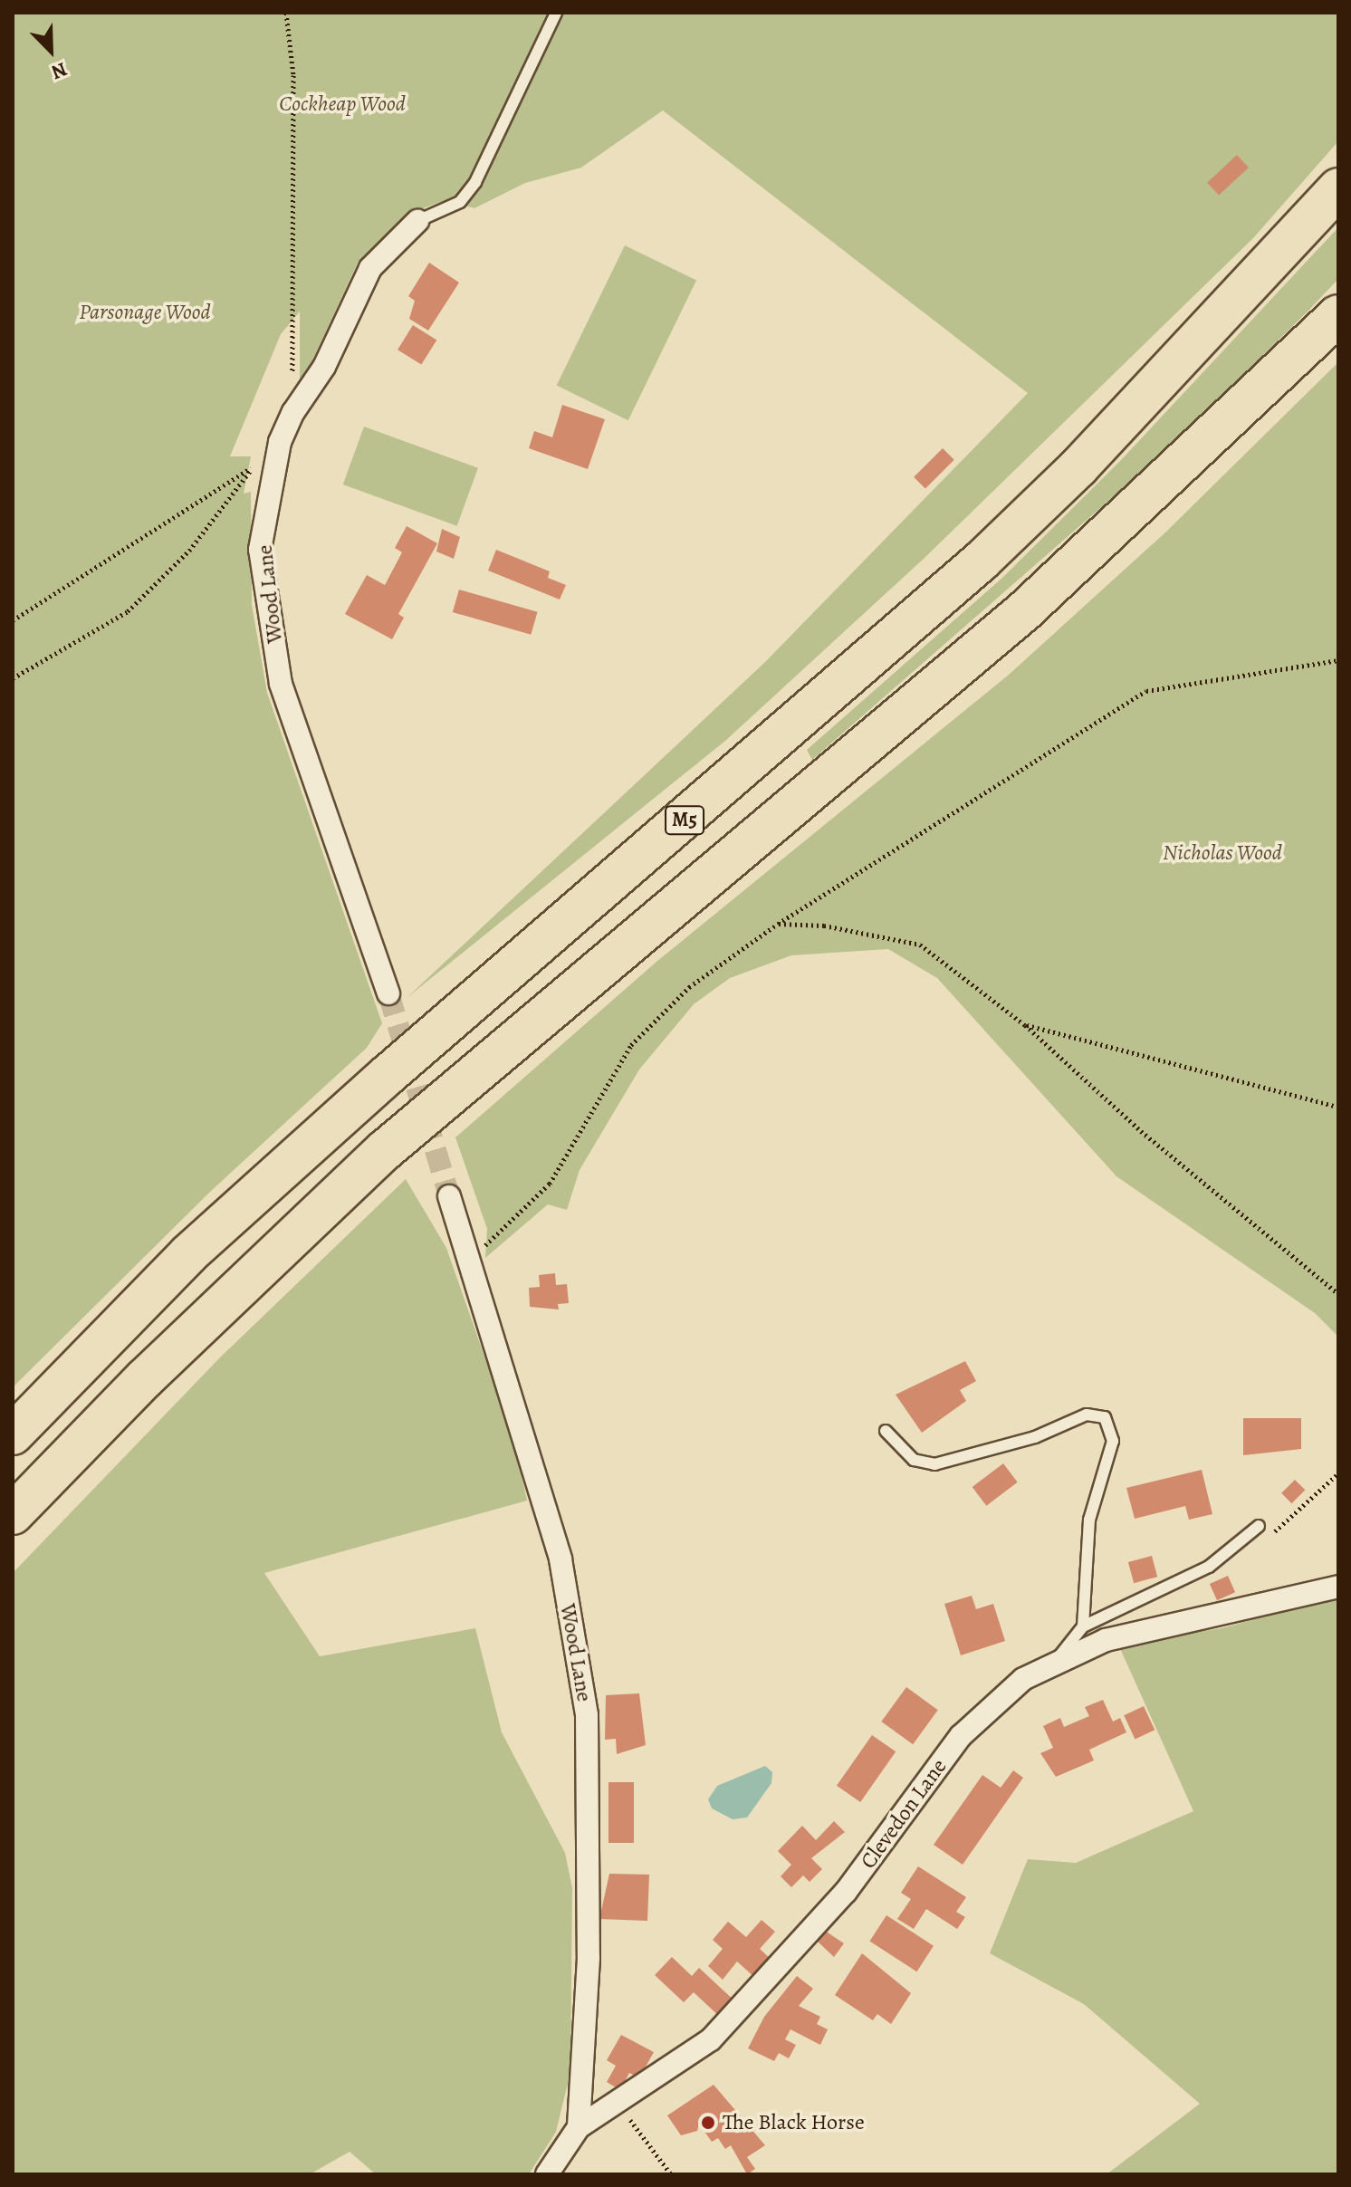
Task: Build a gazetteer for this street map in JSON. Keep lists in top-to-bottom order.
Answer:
{
  "streets": {
    "highway": ["M5"],
    "street": ["Wood Lane", "Clevedon Lane"]
  },
  "crossings": [
    ["Wood Lane", "Clevedon Lane"]
  ],
  "parks": ["Cockheap Wood", "Parsonage Wood", "Nicholas Wood"],
  "places": ["The Black Horse"],
  "north": "bottom right"
}
